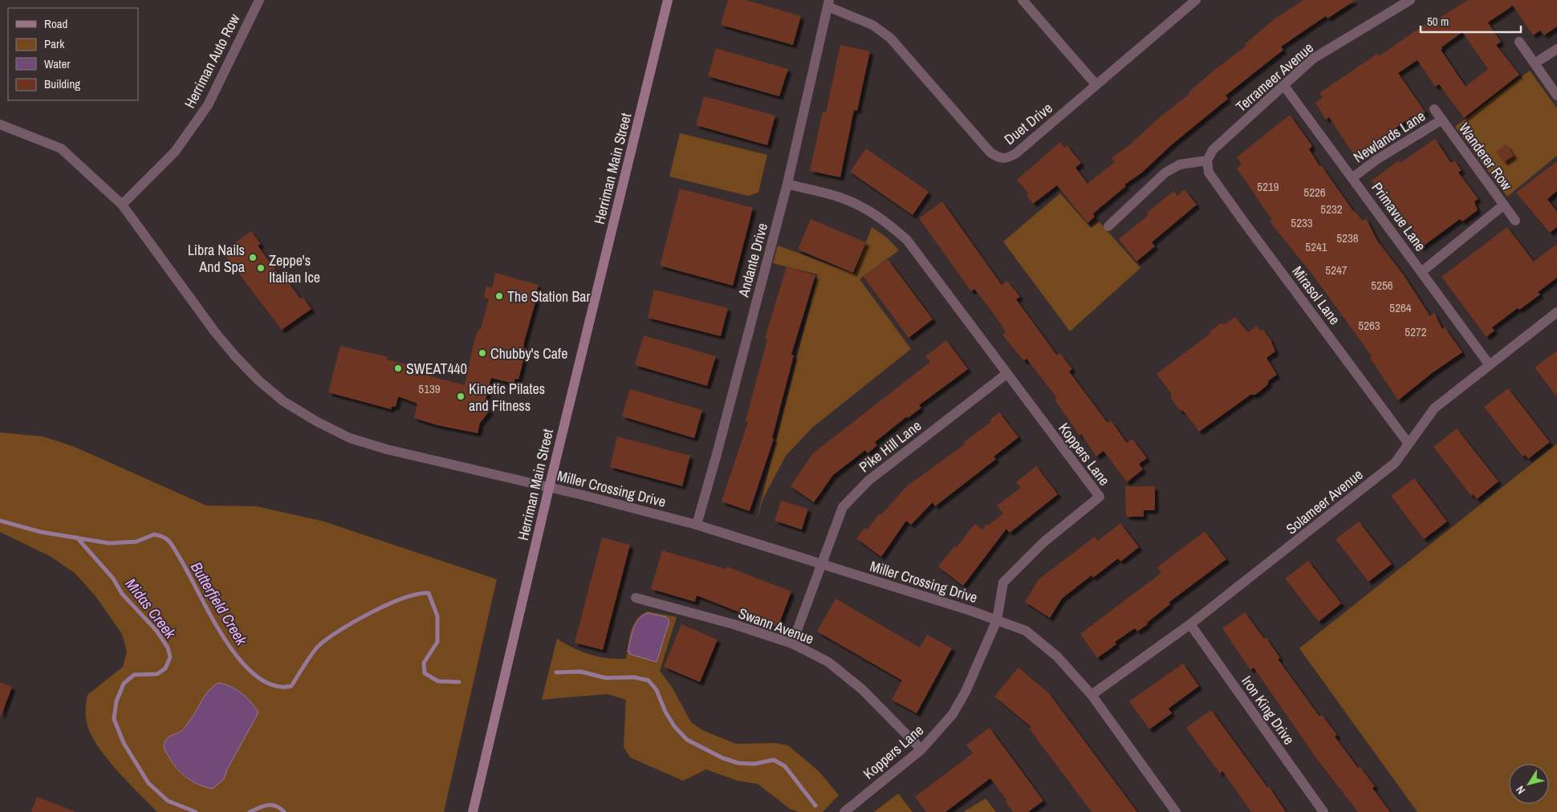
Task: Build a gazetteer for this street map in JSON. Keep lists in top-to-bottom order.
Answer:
{
  "streets": {
    "main road": ["Herriman Main Street"],
    "street": [
      "Herriman Auto Row",
      "Terrameer Avenue",
      "Duet Drive",
      "Newlands Lane",
      "Wanderer Row",
      "Primavue Lane",
      "Andante Drive",
      "Mirasol Lane",
      "Pike Hill Lane",
      "Koppers Lane",
      "Miller Crossing Drive",
      "Solameer Avenue",
      "Swann Avenue",
      "Iron King Drive"
    ]
  },
  "crossings": [
    ["Herriman Auto Row", "Miller Crossing Drive"],
    ["Terrameer Avenue", "Primavue Lane"],
    ["Terrameer Avenue", "Mirasol Lane"],
    ["Duet Drive", "Andante Drive"],
    ["Newlands Lane", "Wanderer Row"],
    ["Newlands Lane", "Primavue Lane"],
    ["Herriman Main Street", "Miller Crossing Drive"],
    ["Primavue Lane", "Solameer Avenue"],
    ["Andante Drive", "Koppers Lane"],
    ["Andante Drive", "Miller Crossing Drive"],
    ["Mirasol Lane", "Solameer Avenue"],
    ["Pike Hill Lane", "Koppers Lane"],
    ["Pike Hill Lane", "Miller Crossing Drive"],
    ["Pike Hill Lane", "Swann Avenue"],
    ["Koppers Lane", "Miller Crossing Drive"],
    ["Koppers Lane", "Swann Avenue"],
    ["Miller Crossing Drive", "Solameer Avenue"],
    ["Solameer Avenue", "Iron King Drive"]
  ],
  "water": ["Butterfield Creek", "Midas Creek"],
  "places": [
    "Libra Nails And Spa",
    "Zeppe's Italian Ice",
    "The Station Bar",
    "Chubby's Cafe",
    "SWEAT440",
    "Kinetic Pilates and Fitness"
  ],
  "house_numbers": [
    "5219",
    "5226",
    "5232",
    "5233",
    "5238",
    "5241",
    "5247",
    "5256",
    "5264",
    "5263",
    "5272",
    "5139"
  ],
  "legend": [
    "Road",
    "Park",
    "Water",
    "Building"
  ],
  "scale_bar": "50 m",
  "north": "bottom left"
}
